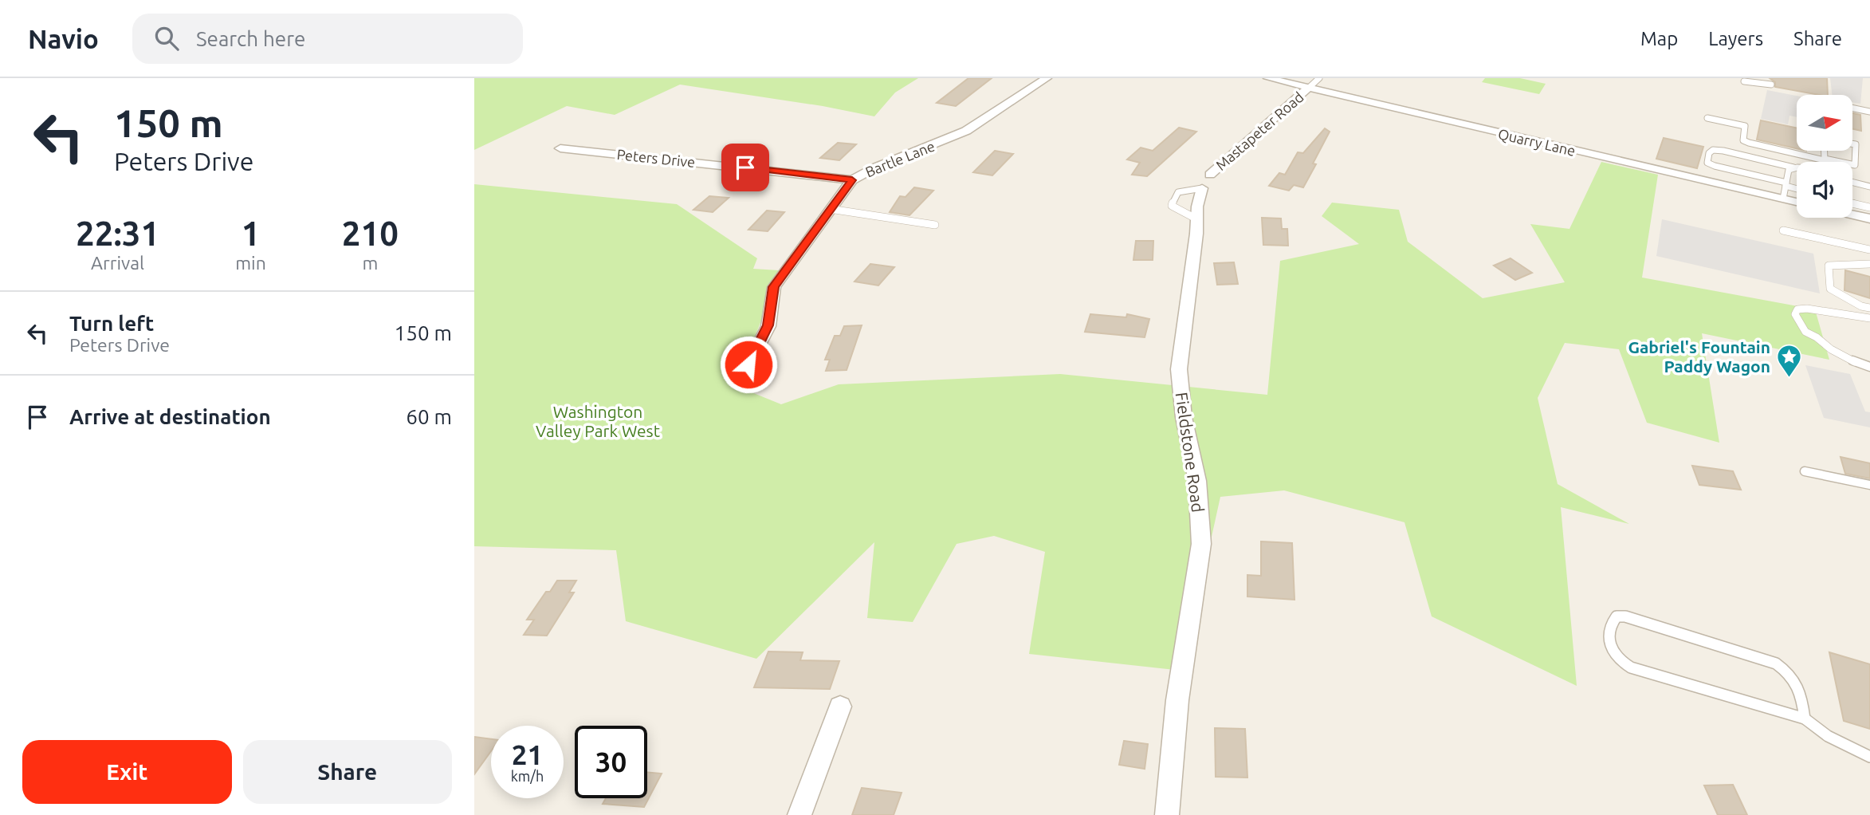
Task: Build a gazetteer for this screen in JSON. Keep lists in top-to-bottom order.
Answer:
{
  "streets": {
    "street": [
      "Mastapeter Road",
      "Quarry Lane",
      "Peters Drive",
      "Bartle Lane",
      "Fieldstone Road"
    ]
  },
  "crossings": [
    ["Mastapeter Road", "Quarry Lane"],
    ["Mastapeter Road", "Fieldstone Road"],
    ["Peters Drive", "Bartle Lane"]
  ],
  "parks": ["Washington Valley Park West"],
  "places": {
    "place": ["Gabriel's Fountain Paddy Wagon"]
  },
  "north": "right",
  "page": {
    "header": "Navio",
    "search": "Search here",
    "nav": ["Map", "Layers", "Share"],
    "turn": ["150 m", "Peters Drive"],
    "eta": [
      "22:31",
      "Arrival",
      "1",
      "min",
      "210",
      "m"
    ],
    "list": [
      {
        "name": "Turn left",
        "note": "Peters Drive",
        "value": "150 m"
      },
      {
        "name": "Arrive at destination",
        "value": "60 m"
      }
    ],
    "speed": "21 km/h",
    "limit": "30",
    "buttons": ["Exit", "Share"]
  }
}
